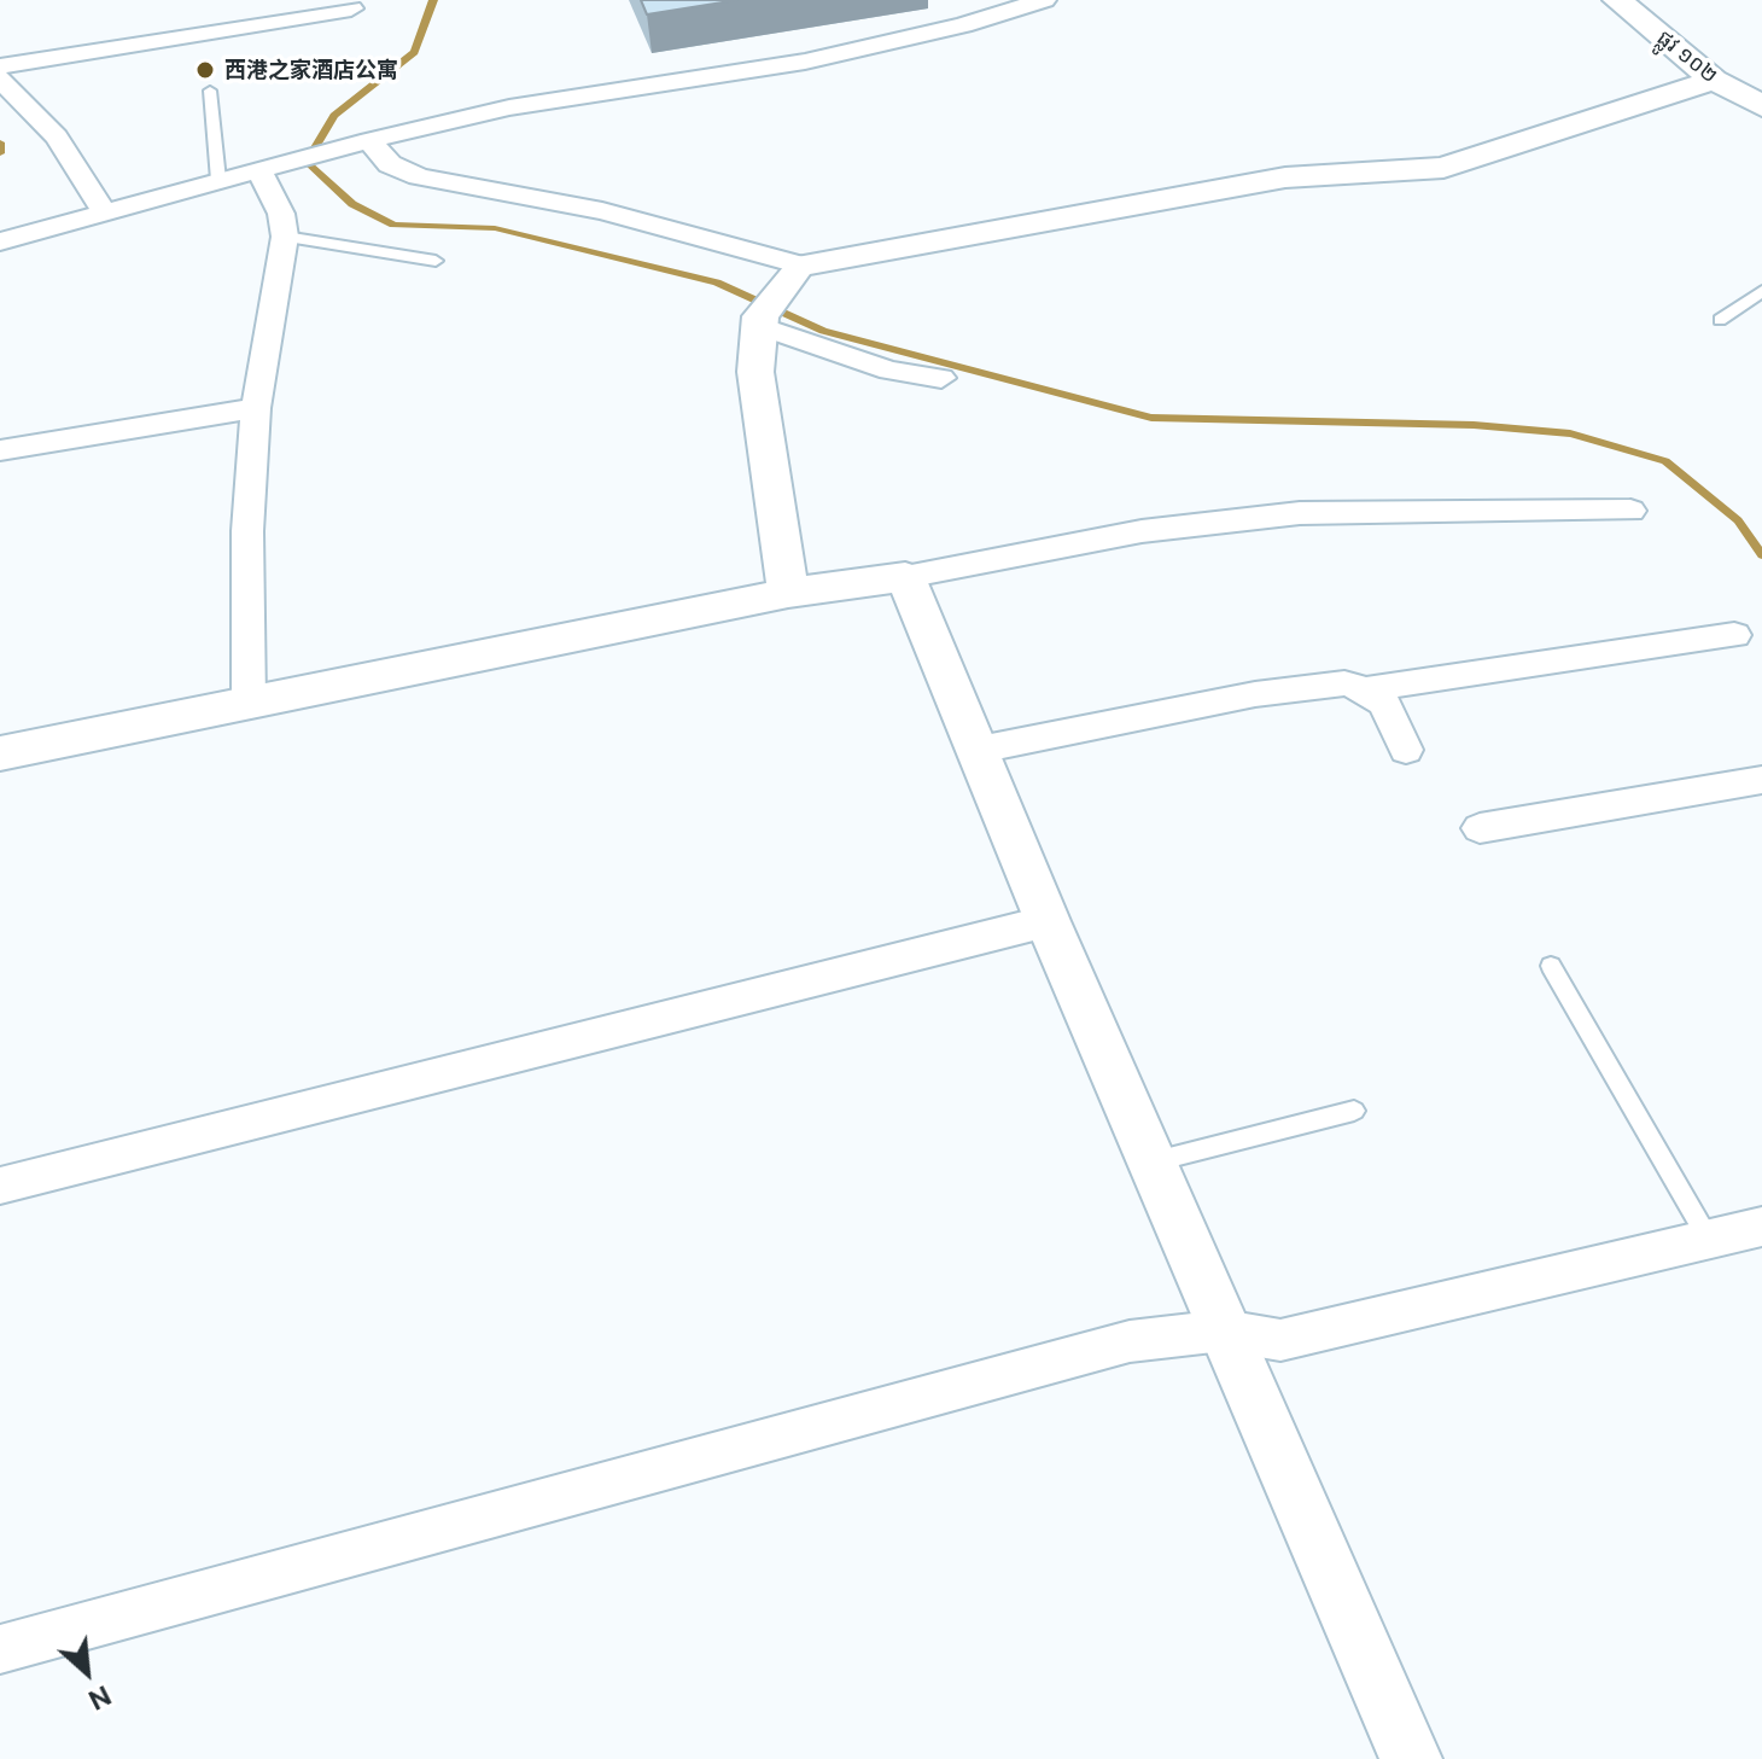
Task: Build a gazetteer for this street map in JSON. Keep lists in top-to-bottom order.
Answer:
{
  "streets": {
    "street": ["ផ្លូវ ១០២"]
  },
  "places": ["西港之家酒店公寓"],
  "north": "bottom right"
}
